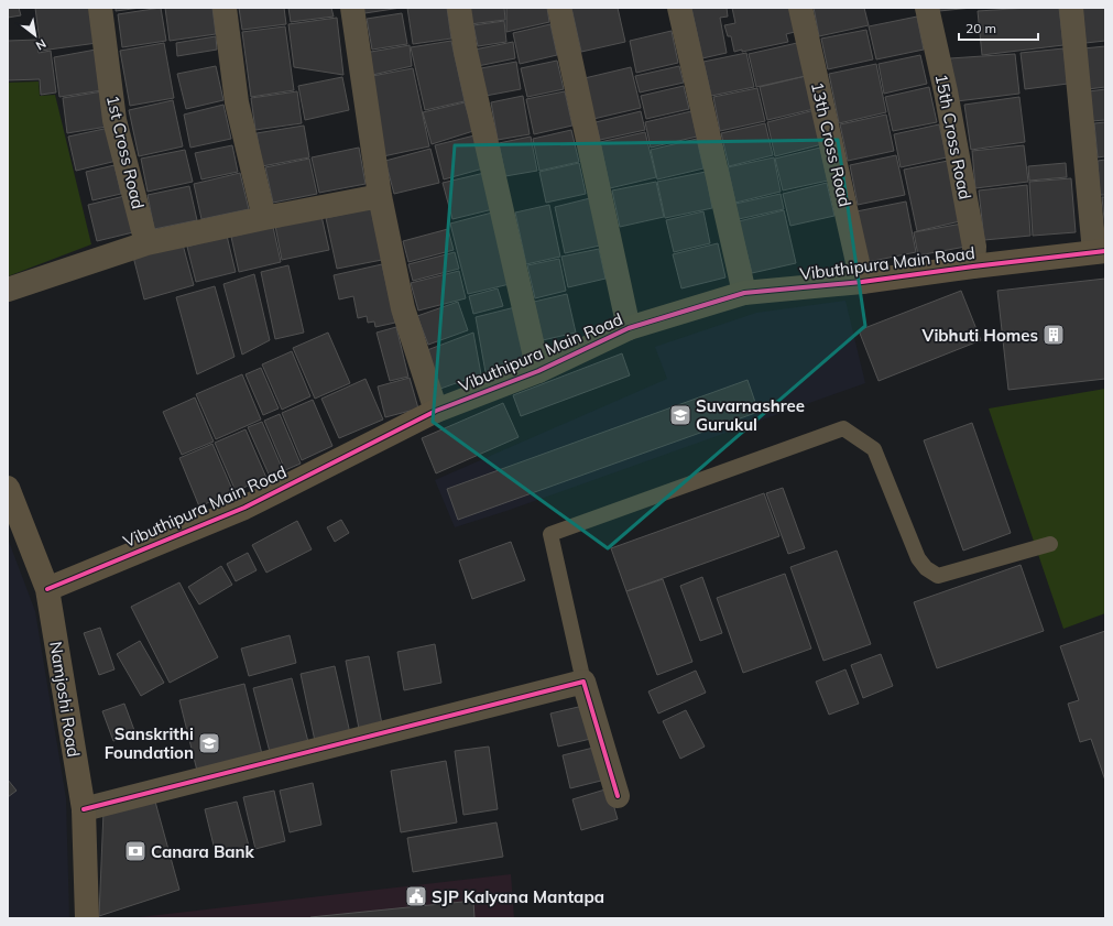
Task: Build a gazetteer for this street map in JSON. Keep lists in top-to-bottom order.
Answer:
{
  "streets": {
    "street": [
      "15th Cross Road",
      "13th Cross Road",
      "1st Cross Road",
      "Vibuthipura Main Road",
      "Namjoshi Road"
    ]
  },
  "crossings": [
    ["15th Cross Road", "Vibuthipura Main Road"],
    ["13th Cross Road", "Vibuthipura Main Road"],
    ["Vibuthipura Main Road", "Namjoshi Road"]
  ],
  "places": {
    "building": ["Vibhuti Homes"],
    "school or university": ["Suvarnashree Gurukul", "Sanskrithi Foundation"],
    "bank": ["Canara Bank"],
    "public building": ["SJP Kalyana Mantapa"]
  },
  "scale_bar": "20 m",
  "north": "bottom right"
}
